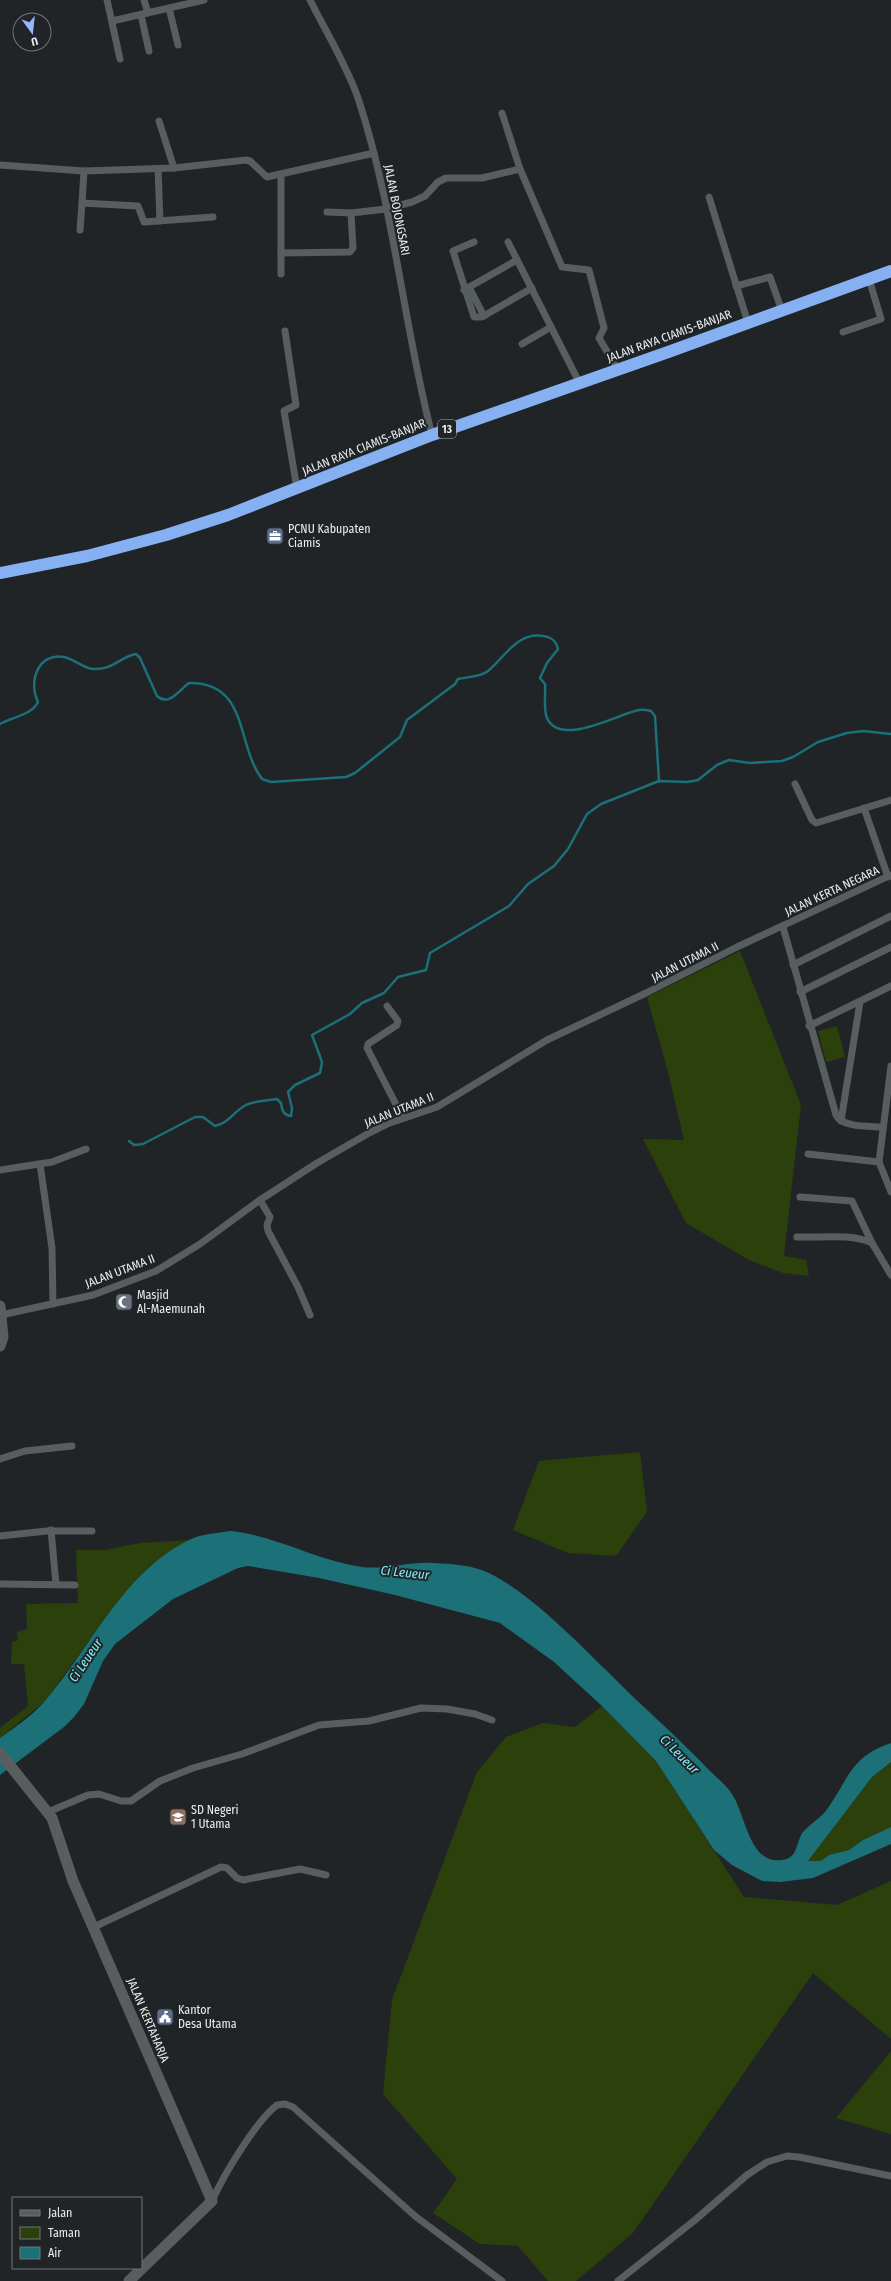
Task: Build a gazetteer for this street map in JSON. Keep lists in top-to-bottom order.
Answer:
{
  "streets": {
    "highway": ["JALAN RAYA CIAMIS-BANJAR", "13"],
    "street": [
      "JALAN BOJONGSARI",
      "JALAN KERTA NEGARA",
      "JALAN UTAMA II",
      "JALAN KERTAHARJA"
    ]
  },
  "crossings": [
    ["JALAN BOJONGSARI", "JALAN RAYA CIAMIS-BANJAR"],
    ["JALAN KERTA NEGARA", "JALAN UTAMA II"]
  ],
  "water": ["Ci Leueur"],
  "places": {
    "office": ["PCNU Kabupaten Ciamis"],
    "mosque": ["Masjid Al-Maemunah"],
    "school or university": ["SD Negeri 1 Utama"],
    "public building": ["Kantor Desa Utama"]
  },
  "legend": ["Jalan", "Taman", "Air"],
  "north": "bottom"
}
